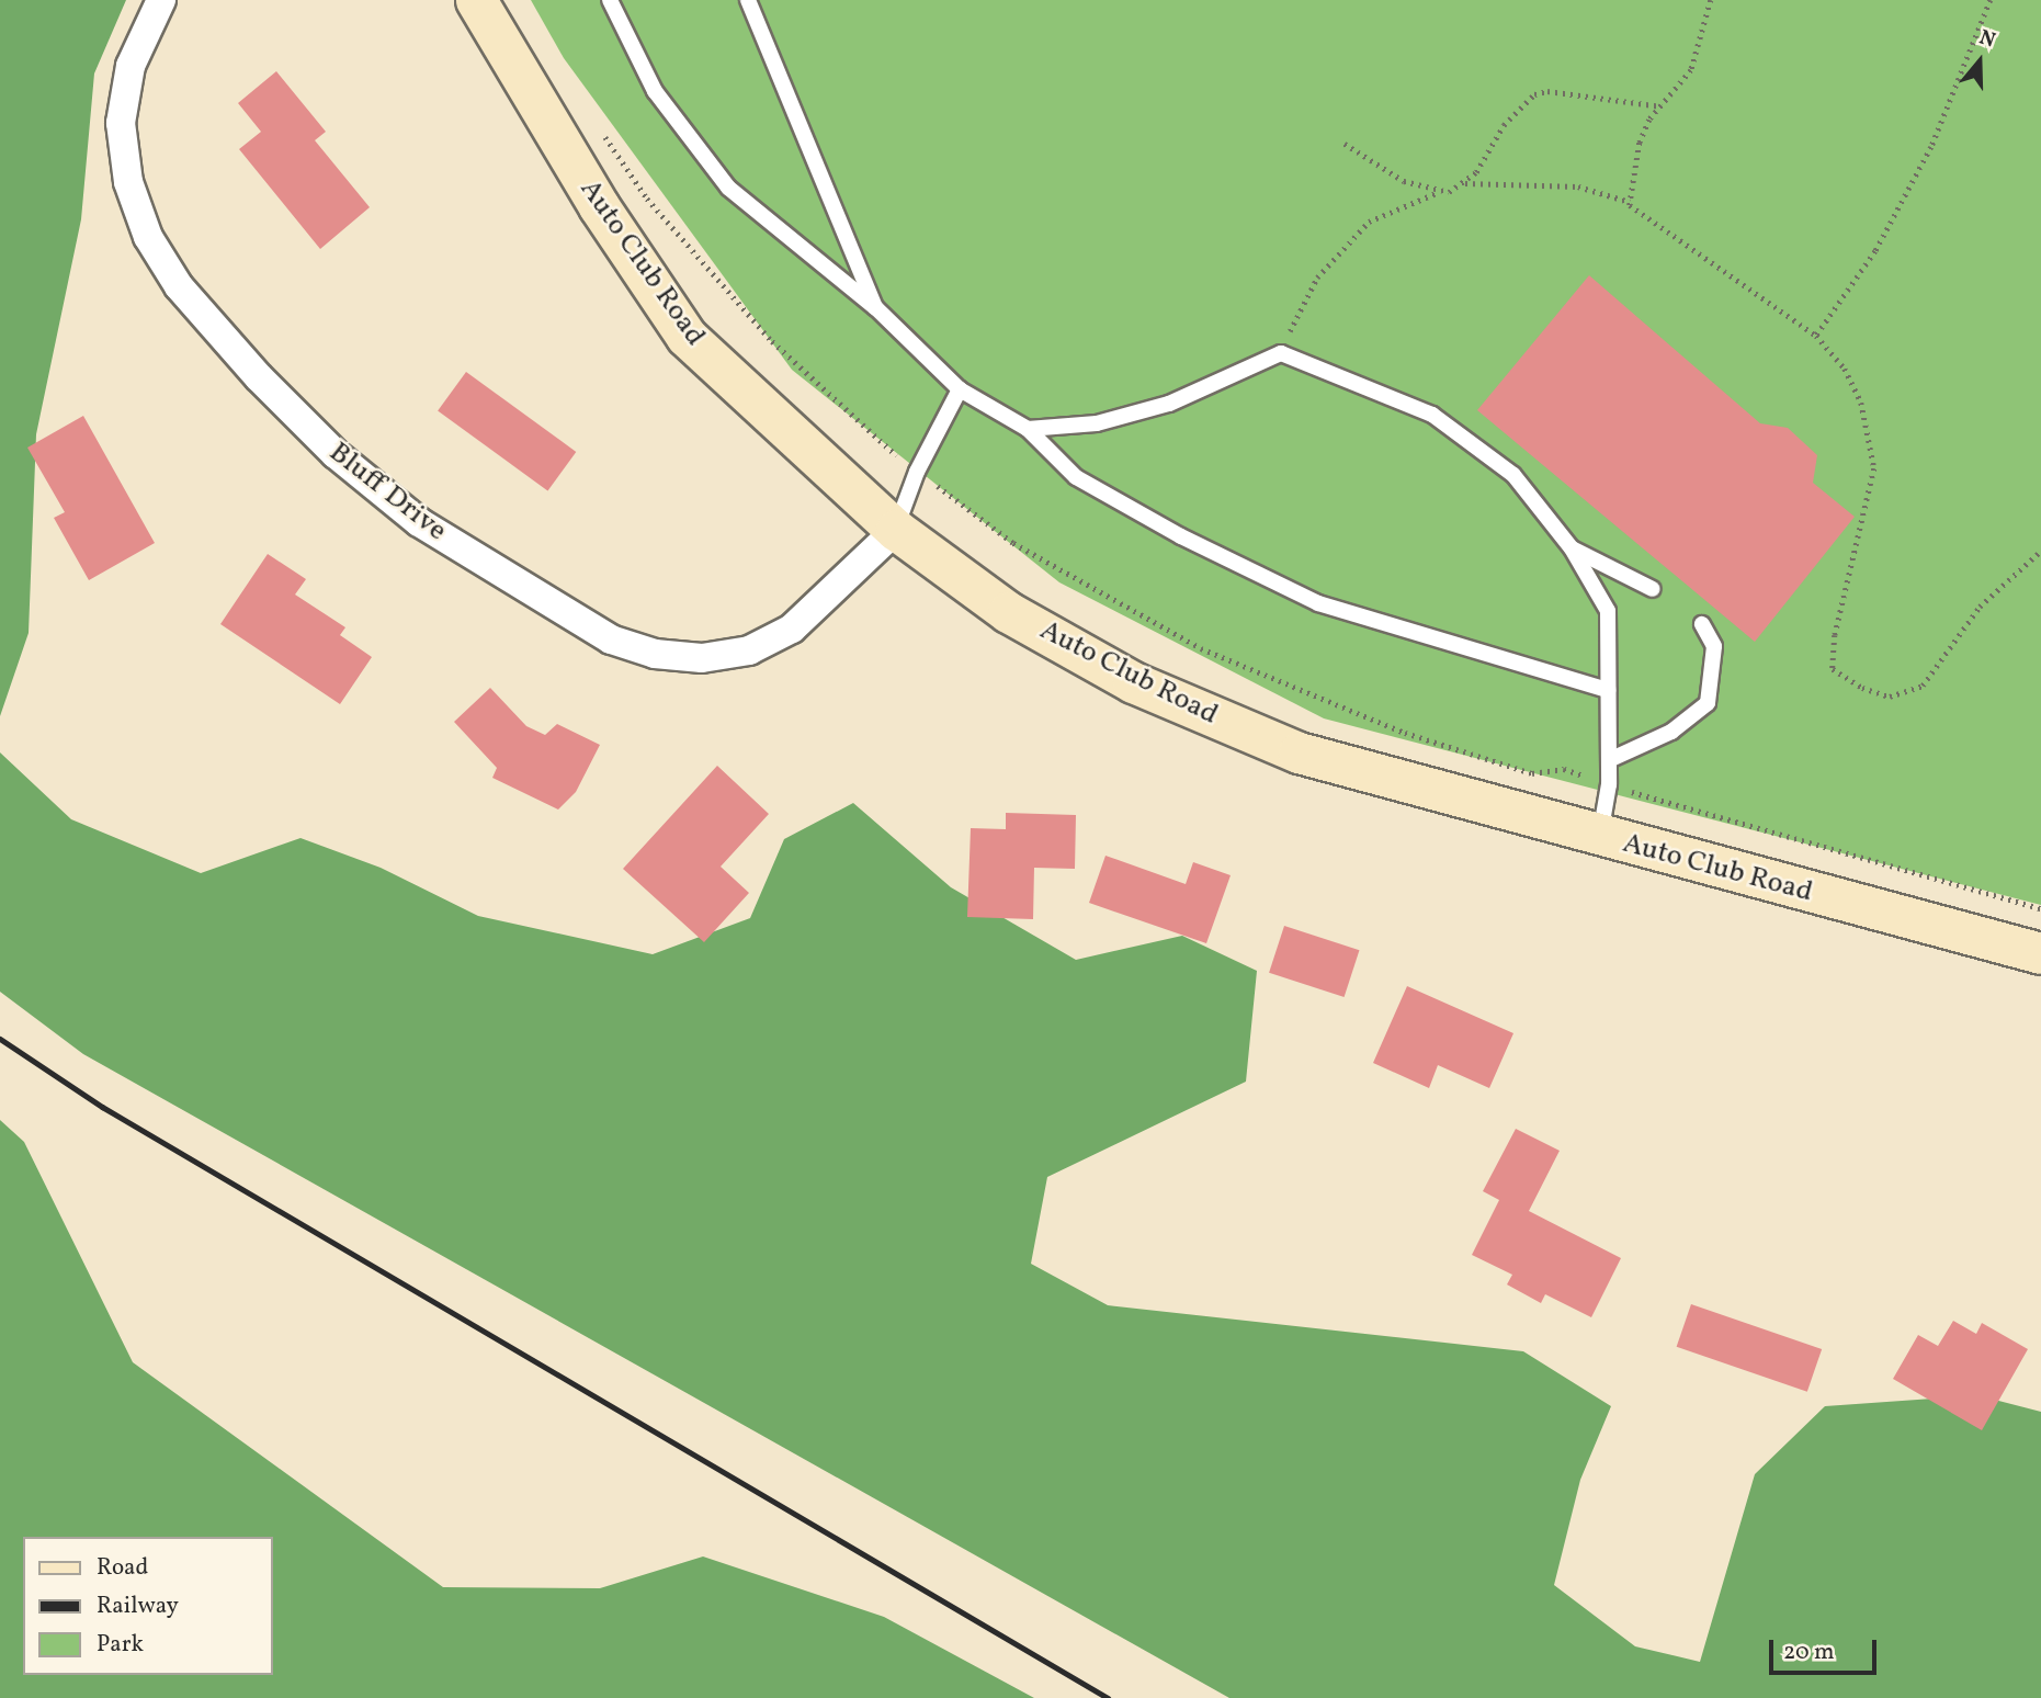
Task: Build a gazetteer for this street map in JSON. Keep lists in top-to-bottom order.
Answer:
{
  "streets": {
    "street": ["Auto Club Road", "Bluff Drive"]
  },
  "crossings": [
    ["Auto Club Road", "Bluff Drive"]
  ],
  "legend": ["Road", "Railway", "Park"],
  "scale_bar": "20 m",
  "north": "top"
}
